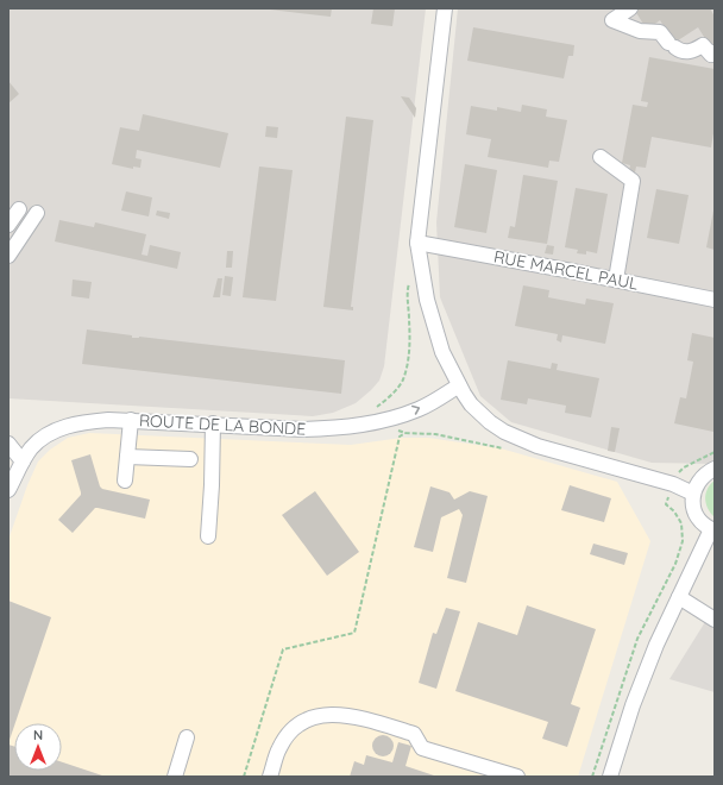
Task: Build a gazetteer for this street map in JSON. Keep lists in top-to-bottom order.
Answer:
{
  "streets": {
    "street": ["RUE MARCEL PAUL", "ROUTE DE LA BONDE"]
  },
  "one_way": ["ROUTE DE LA BONDE"],
  "north": "top"
}
